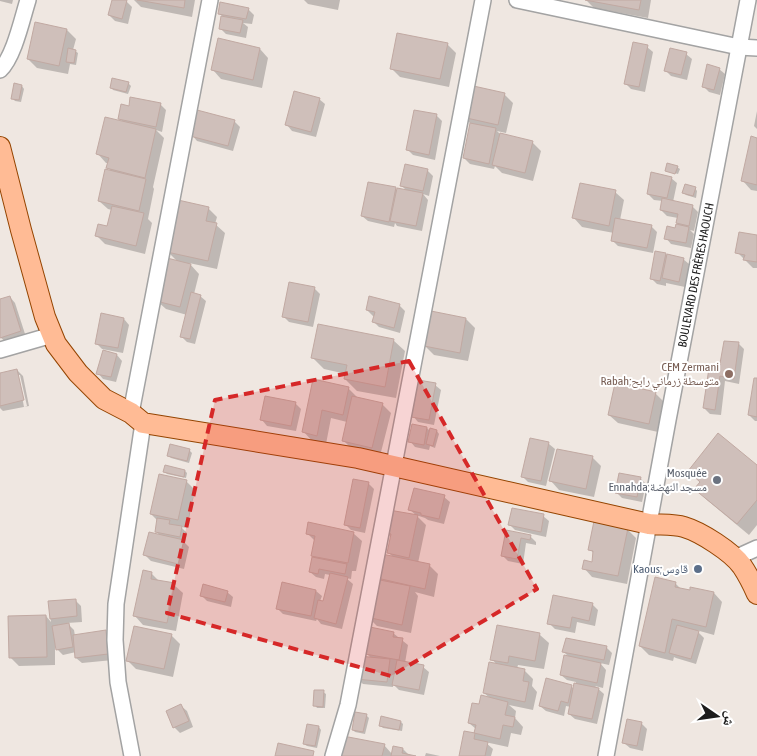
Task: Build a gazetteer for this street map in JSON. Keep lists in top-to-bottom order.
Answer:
{
  "streets": {
    "street": ["BOULEVARD DES FRÈRES HAOUCH"]
  },
  "places": ["CEM Zermani Rabah;متوسطة زرماني رابح", "Mosquée Ennahda;مسجد النهضة", "Kaous;قاوس"],
  "north": "right"
}
